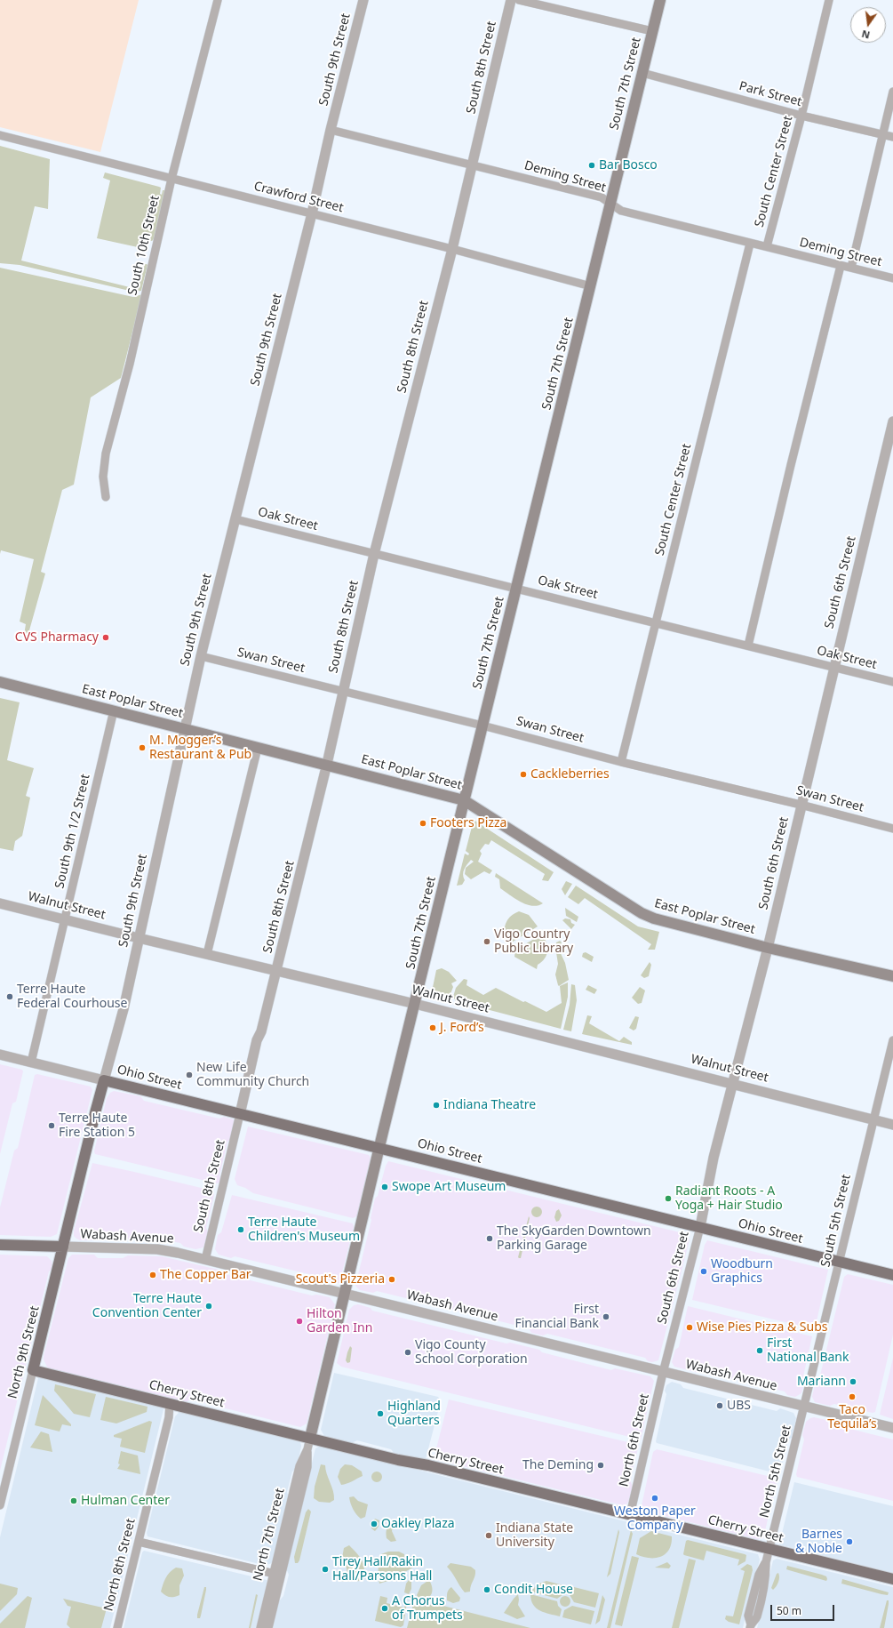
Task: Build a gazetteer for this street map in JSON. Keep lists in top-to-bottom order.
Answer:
{
  "streets": {
    "main road": [
      "South 9th Street",
      "South 7th Street",
      "East Poplar Street",
      "Ohio Street",
      "Wabash Avenue",
      "North 9th Street",
      "Cherry Street",
      "North 7th Street"
    ],
    "street": [
      "South 8th Street",
      "Park Street",
      "South Center Street",
      "Deming Street",
      "Crawford Street",
      "South 10th Street",
      "Oak Street",
      "South 6th Street",
      "Swan Street",
      "South 9th 1/2 Street",
      "Walnut Street",
      "South 5th Street",
      "North 6th Street",
      "North 5th Street",
      "North 8th Street"
    ]
  },
  "crossings": [
    ["South 9th Street", "Deming Street"],
    ["South 9th Street", "Crawford Street"],
    ["South 9th Street", "Oak Street"],
    ["South 9th Street", "Swan Street"],
    ["South 9th Street", "East Poplar Street"],
    ["South 9th Street", "Walnut Street"],
    ["South 9th Street", "Ohio Street"],
    ["South 9th Street", "Wabash Avenue"],
    ["South 9th Street", "North 9th Street"],
    ["South 8th Street", "Deming Street"],
    ["South 8th Street", "Crawford Street"],
    ["South 8th Street", "Oak Street"],
    ["South 8th Street", "Swan Street"],
    ["South 8th Street", "East Poplar Street"],
    ["South 8th Street", "Walnut Street"],
    ["South 8th Street", "Ohio Street"],
    ["South 8th Street", "Wabash Avenue"],
    ["South 7th Street", "Park Street"],
    ["South 7th Street", "Deming Street"],
    ["South 7th Street", "Crawford Street"],
    ["South 7th Street", "Oak Street"],
    ["South 7th Street", "Swan Street"],
    ["South 7th Street", "East Poplar Street"],
    ["South 7th Street", "Walnut Street"],
    ["South 7th Street", "Ohio Street"],
    ["South 7th Street", "Wabash Avenue"],
    ["South 7th Street", "North 7th Street"],
    ["Park Street", "South Center Street"],
    ["South Center Street", "Deming Street"],
    ["South Center Street", "Oak Street"],
    ["South Center Street", "Swan Street"],
    ["Crawford Street", "South 10th Street"],
    ["Oak Street", "South 6th Street"],
    ["South 6th Street", "Swan Street"],
    ["South 6th Street", "East Poplar Street"],
    ["South 6th Street", "Walnut Street"],
    ["South 6th Street", "Ohio Street"],
    ["South 6th Street", "Wabash Avenue"],
    ["South 6th Street", "North 6th Street"],
    ["East Poplar Street", "South 9th 1/2 Street"],
    ["South 9th 1/2 Street", "Walnut Street"],
    ["South 9th 1/2 Street", "Ohio Street"],
    ["Walnut Street", "South 5th Street"],
    ["Ohio Street", "South 5th Street"],
    ["South 5th Street", "Wabash Avenue"],
    ["South 5th Street", "North 5th Street"],
    ["Wabash Avenue", "North 9th Street"],
    ["Wabash Avenue", "North 6th Street"],
    ["Wabash Avenue", "North 5th Street"],
    ["Wabash Avenue", "North 7th Street"],
    ["North 9th Street", "Cherry Street"],
    ["Cherry Street", "North 6th Street"],
    ["Cherry Street", "North 5th Street"],
    ["Cherry Street", "North 7th Street"],
    ["Cherry Street", "North 8th Street"]
  ],
  "places": [
    "Bar Bosco",
    "CVS Pharmacy",
    "M. Mogger’s Restaurant & Pub",
    "Cackleberries",
    "Footers Pizza",
    "Vigo Country Public Library",
    "Terre Haute Federal Courhouse",
    "J. Ford’s",
    "New Life Community Church",
    "Indiana Theatre",
    "Terre Haute Fire Station 5",
    "Swope Art Museum",
    "Radiant Roots - A Yoga + Hair Studio",
    "Terre Haute Children's Museum",
    "The SkyGarden Downtown Parking Garage",
    "Woodburn Graphics",
    "The Copper Bar",
    "Scout's Pizzeria",
    "Terre Haute Convention Center",
    "First Financial Bank",
    "Hilton Garden Inn",
    "Wise Pies Pizza & Subs",
    "First National Bank",
    "Vigo County School Corporation",
    "Mariann",
    "Taco Tequila’s",
    "UBS",
    "Highland Quarters",
    "The Deming",
    "Weston Paper Company",
    "Hulman Center",
    "Oakley Plaza",
    "Indiana State University",
    "Barnes & Noble",
    "Tirey Hall/Rakin Hall/Parsons Hall",
    "Condit House",
    "A Chorus of Trumpets"
  ],
  "scale_bar": "50 m",
  "north": "bottom"
}
